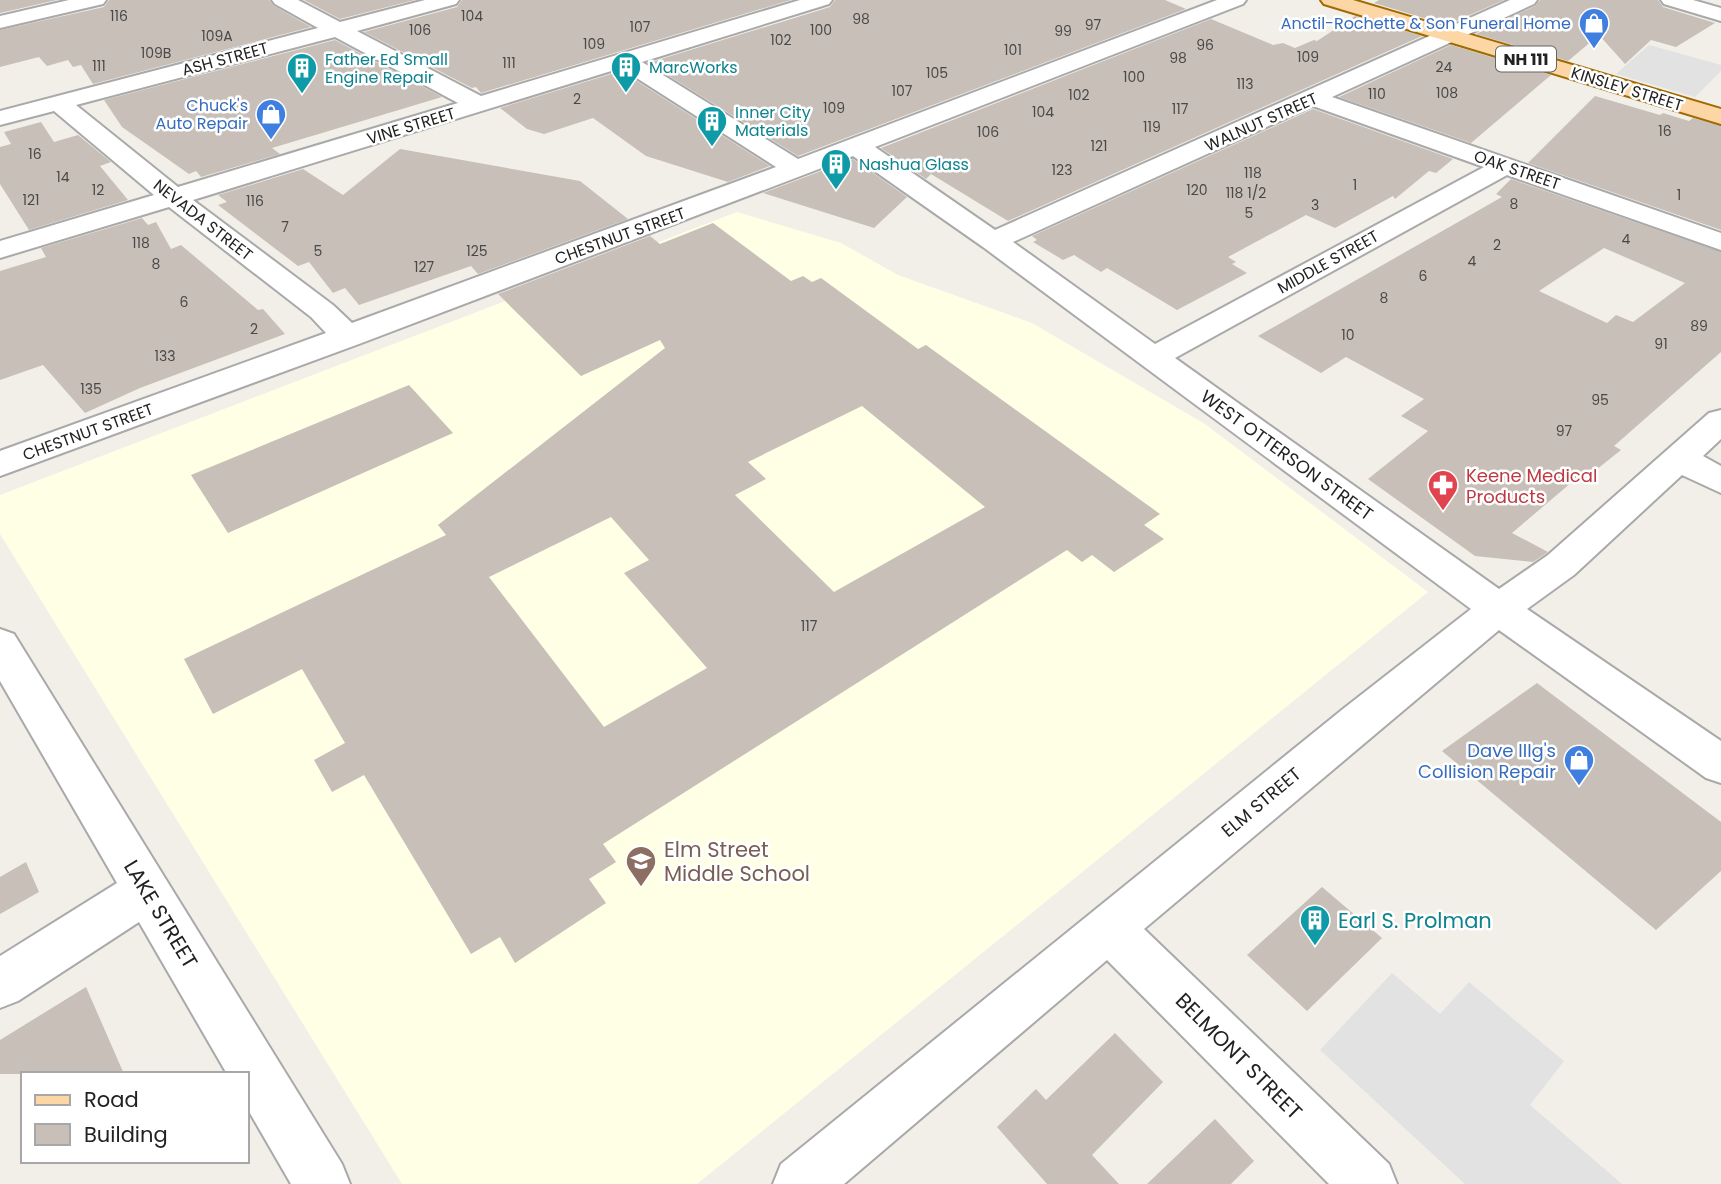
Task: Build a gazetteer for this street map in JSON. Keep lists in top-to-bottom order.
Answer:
{
  "streets": {
    "main road": ["NH 111", "KINSLEY STREET"],
    "street": [
      "ASH STREET",
      "WALNUT STREET",
      "VINE STREET",
      "OAK STREET",
      "NEVADA STREET",
      "CHESTNUT STREET",
      "MIDDLE STREET",
      "WEST OTTERSON STREET",
      "ELM STREET",
      "LAKE STREET",
      "BELMONT STREET"
    ]
  },
  "crossings": [
    ["ASH STREET", "NEVADA STREET"],
    ["KINSLEY STREET", "WALNUT STREET"],
    ["WALNUT STREET", "OAK STREET"],
    ["WALNUT STREET", "WEST OTTERSON STREET"],
    ["VINE STREET", "NEVADA STREET"],
    ["OAK STREET", "MIDDLE STREET"],
    ["NEVADA STREET", "CHESTNUT STREET"],
    ["CHESTNUT STREET", "WEST OTTERSON STREET"],
    ["MIDDLE STREET", "WEST OTTERSON STREET"],
    ["WEST OTTERSON STREET", "ELM STREET"],
    ["ELM STREET", "BELMONT STREET"]
  ],
  "places": {
    "shop": ["Anctil-Rochette & Son Funeral Home", "Chuck's Auto Repair", "Dave Illg's Collision Repair"],
    "building": [
      "MarcWorks",
      "Father Ed Small Engine Repair",
      "Inner City Materials",
      "Nashua Glass",
      "Earl S. Prolman"
    ],
    "pharmacy": ["Keene Medical Products"],
    "school or university": ["Elm Street Middle School"]
  },
  "house_numbers": [
    "116",
    "104",
    "98",
    "97",
    "107",
    "106",
    "100",
    "99",
    "109A",
    "102",
    "109",
    "96",
    "101",
    "109B",
    "109",
    "98",
    "111",
    "111",
    "24",
    "105",
    "100",
    "113",
    "107",
    "108",
    "110",
    "102",
    "2",
    "109",
    "117",
    "104",
    "119",
    "16",
    "106",
    "121",
    "16",
    "123",
    "118",
    "14",
    "1",
    "12",
    "120",
    "118 1/2",
    "1",
    "121",
    "116",
    "8",
    "3",
    "5",
    "7",
    "4",
    "118",
    "2",
    "5",
    "125",
    "4",
    "8",
    "127",
    "6",
    "8",
    "6",
    "89",
    "2",
    "10",
    "91",
    "133",
    "135",
    "95",
    "97",
    "117"
  ],
  "legend": ["Road", "Building"]
}
